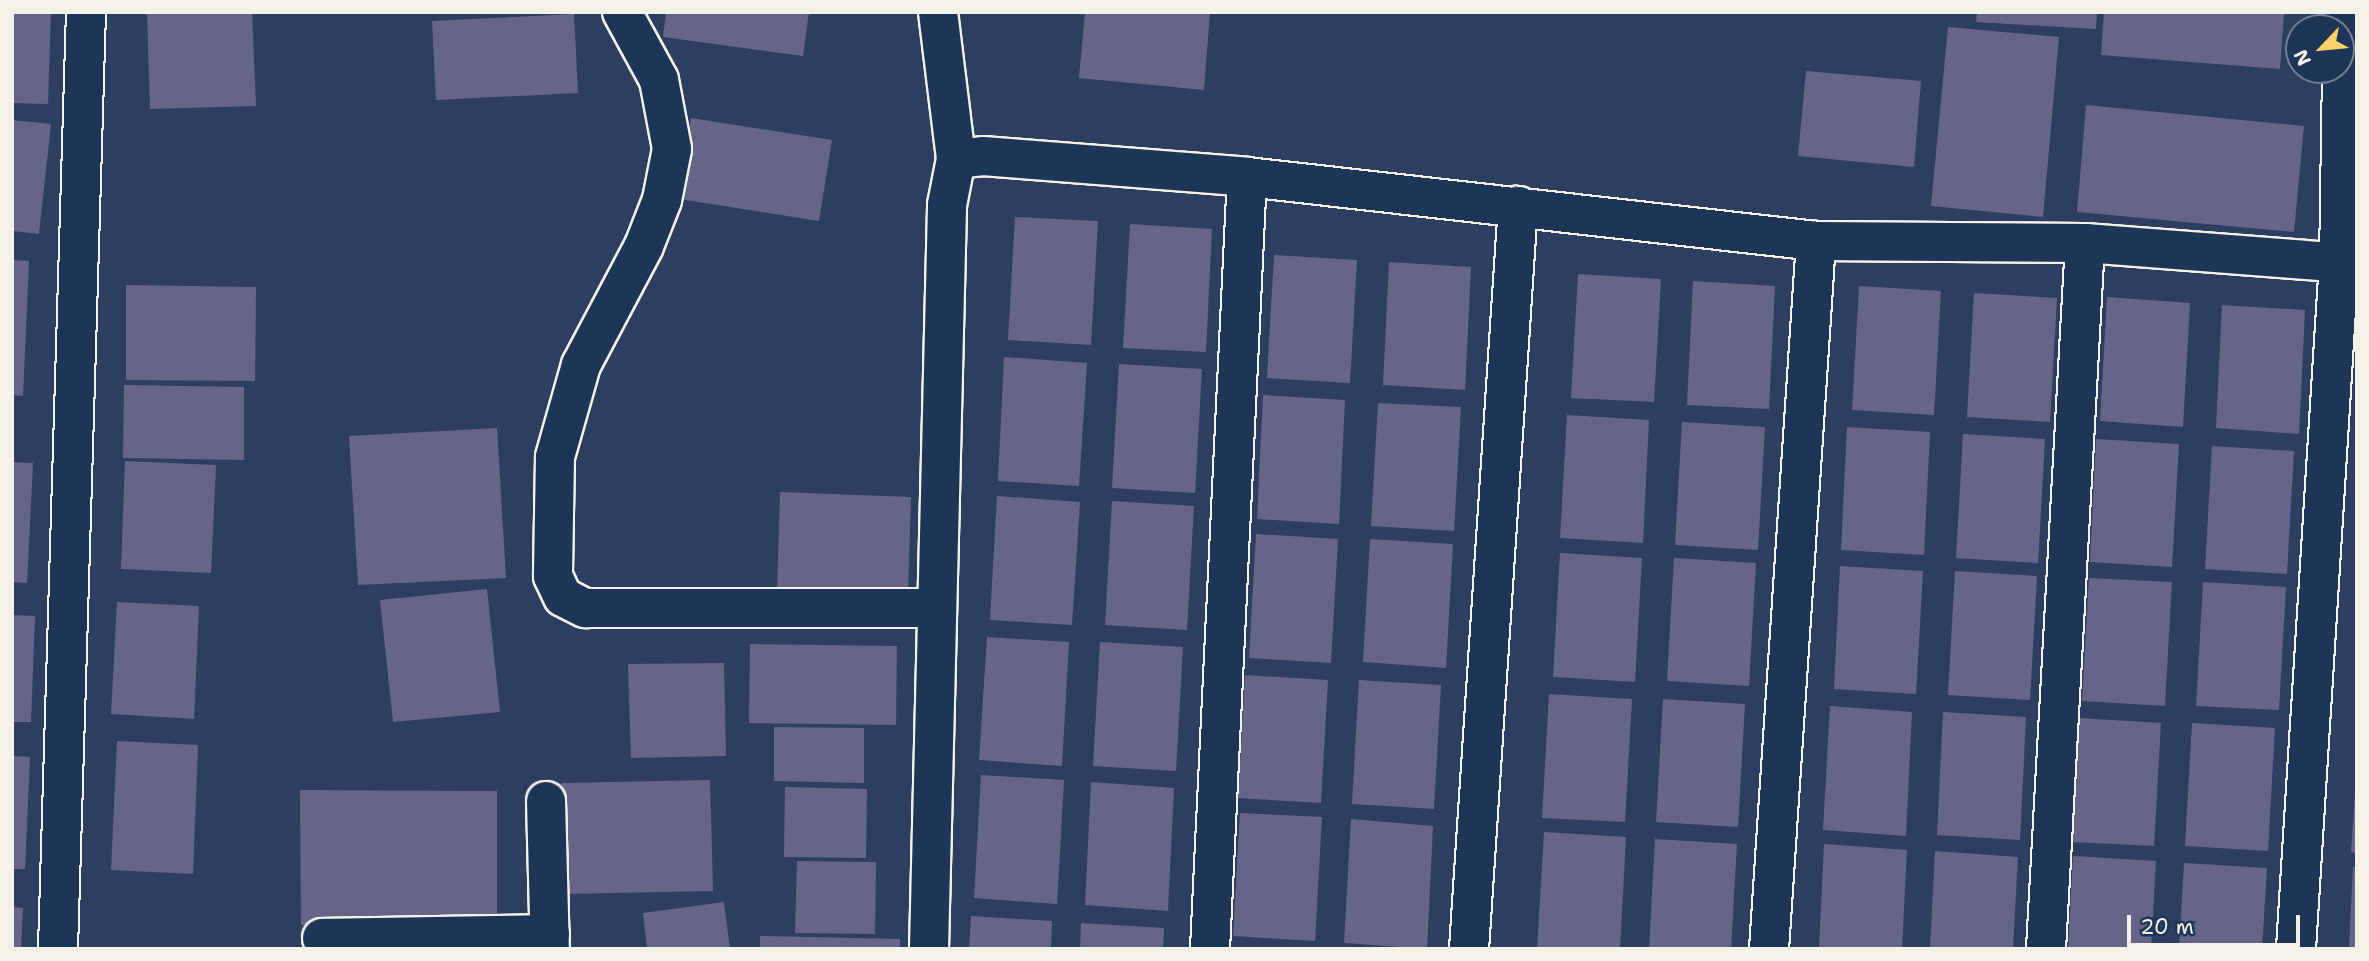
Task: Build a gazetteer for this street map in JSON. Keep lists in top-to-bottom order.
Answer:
{
  "scale_bar": "20 m",
  "north": "bottom left"
}
